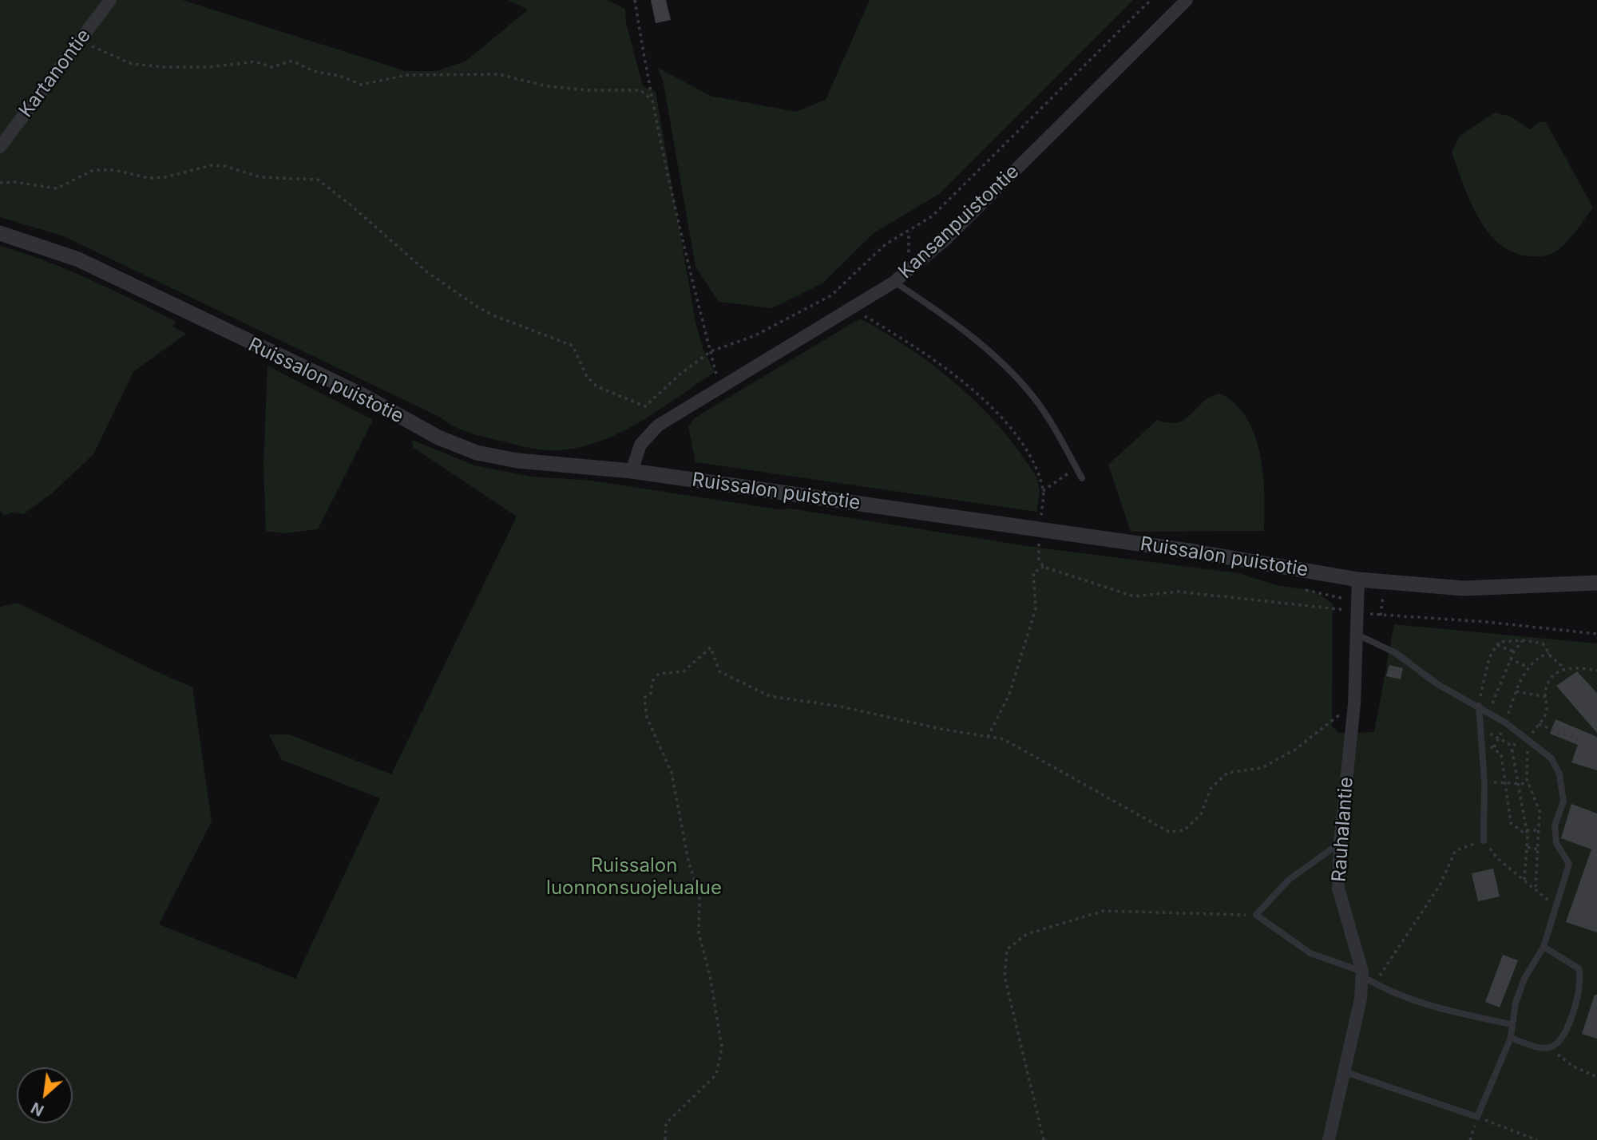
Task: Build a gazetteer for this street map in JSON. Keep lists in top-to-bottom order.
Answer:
{
  "streets": {
    "street": [
      "Kartanontie",
      "Kansanpuistontie",
      "Ruissalon puistotie",
      "Rauhalantie"
    ]
  },
  "crossings": [
    ["Kansanpuistontie", "Ruissalon puistotie"],
    ["Ruissalon puistotie", "Rauhalantie"]
  ],
  "parks": ["Ruissalon luonnonsuojelualue"],
  "north": "bottom left"
}
